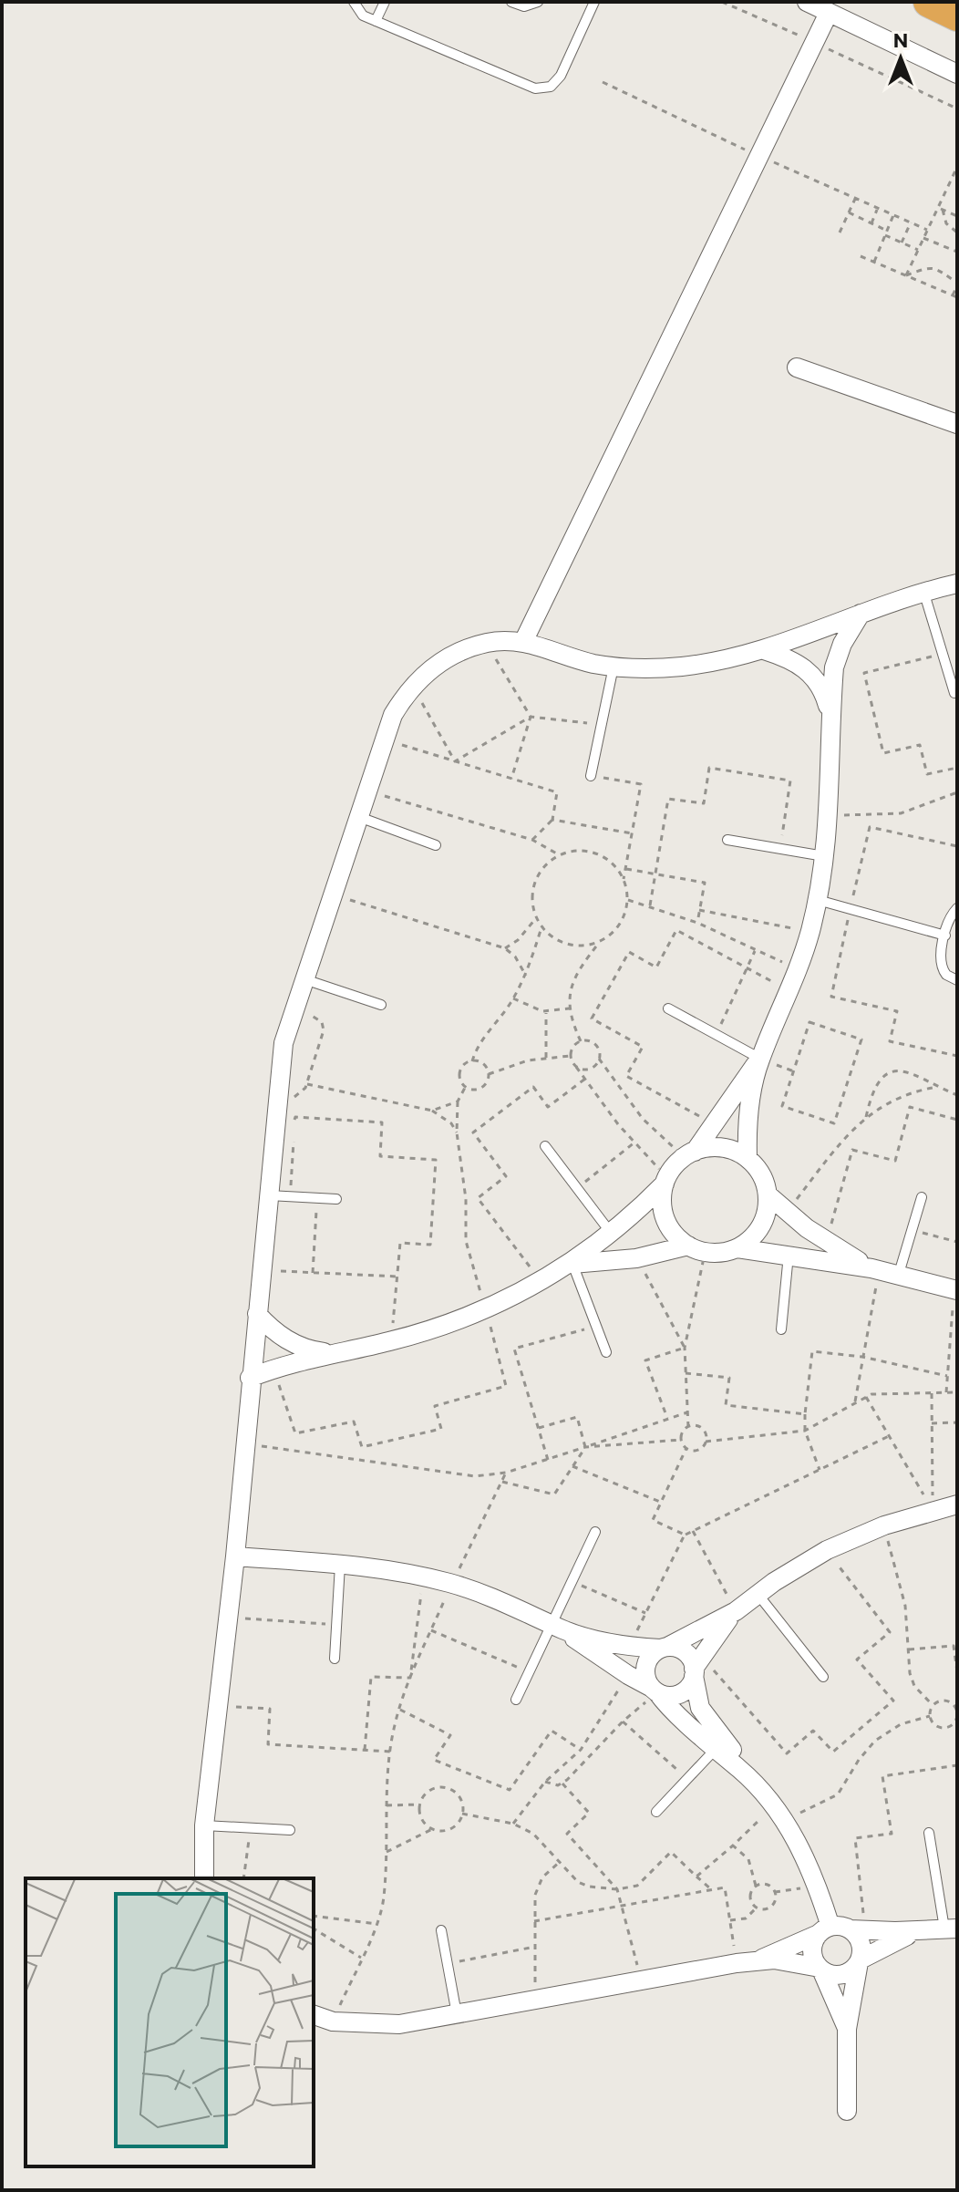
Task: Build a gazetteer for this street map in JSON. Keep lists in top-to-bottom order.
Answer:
{
  "north": "top"
}
